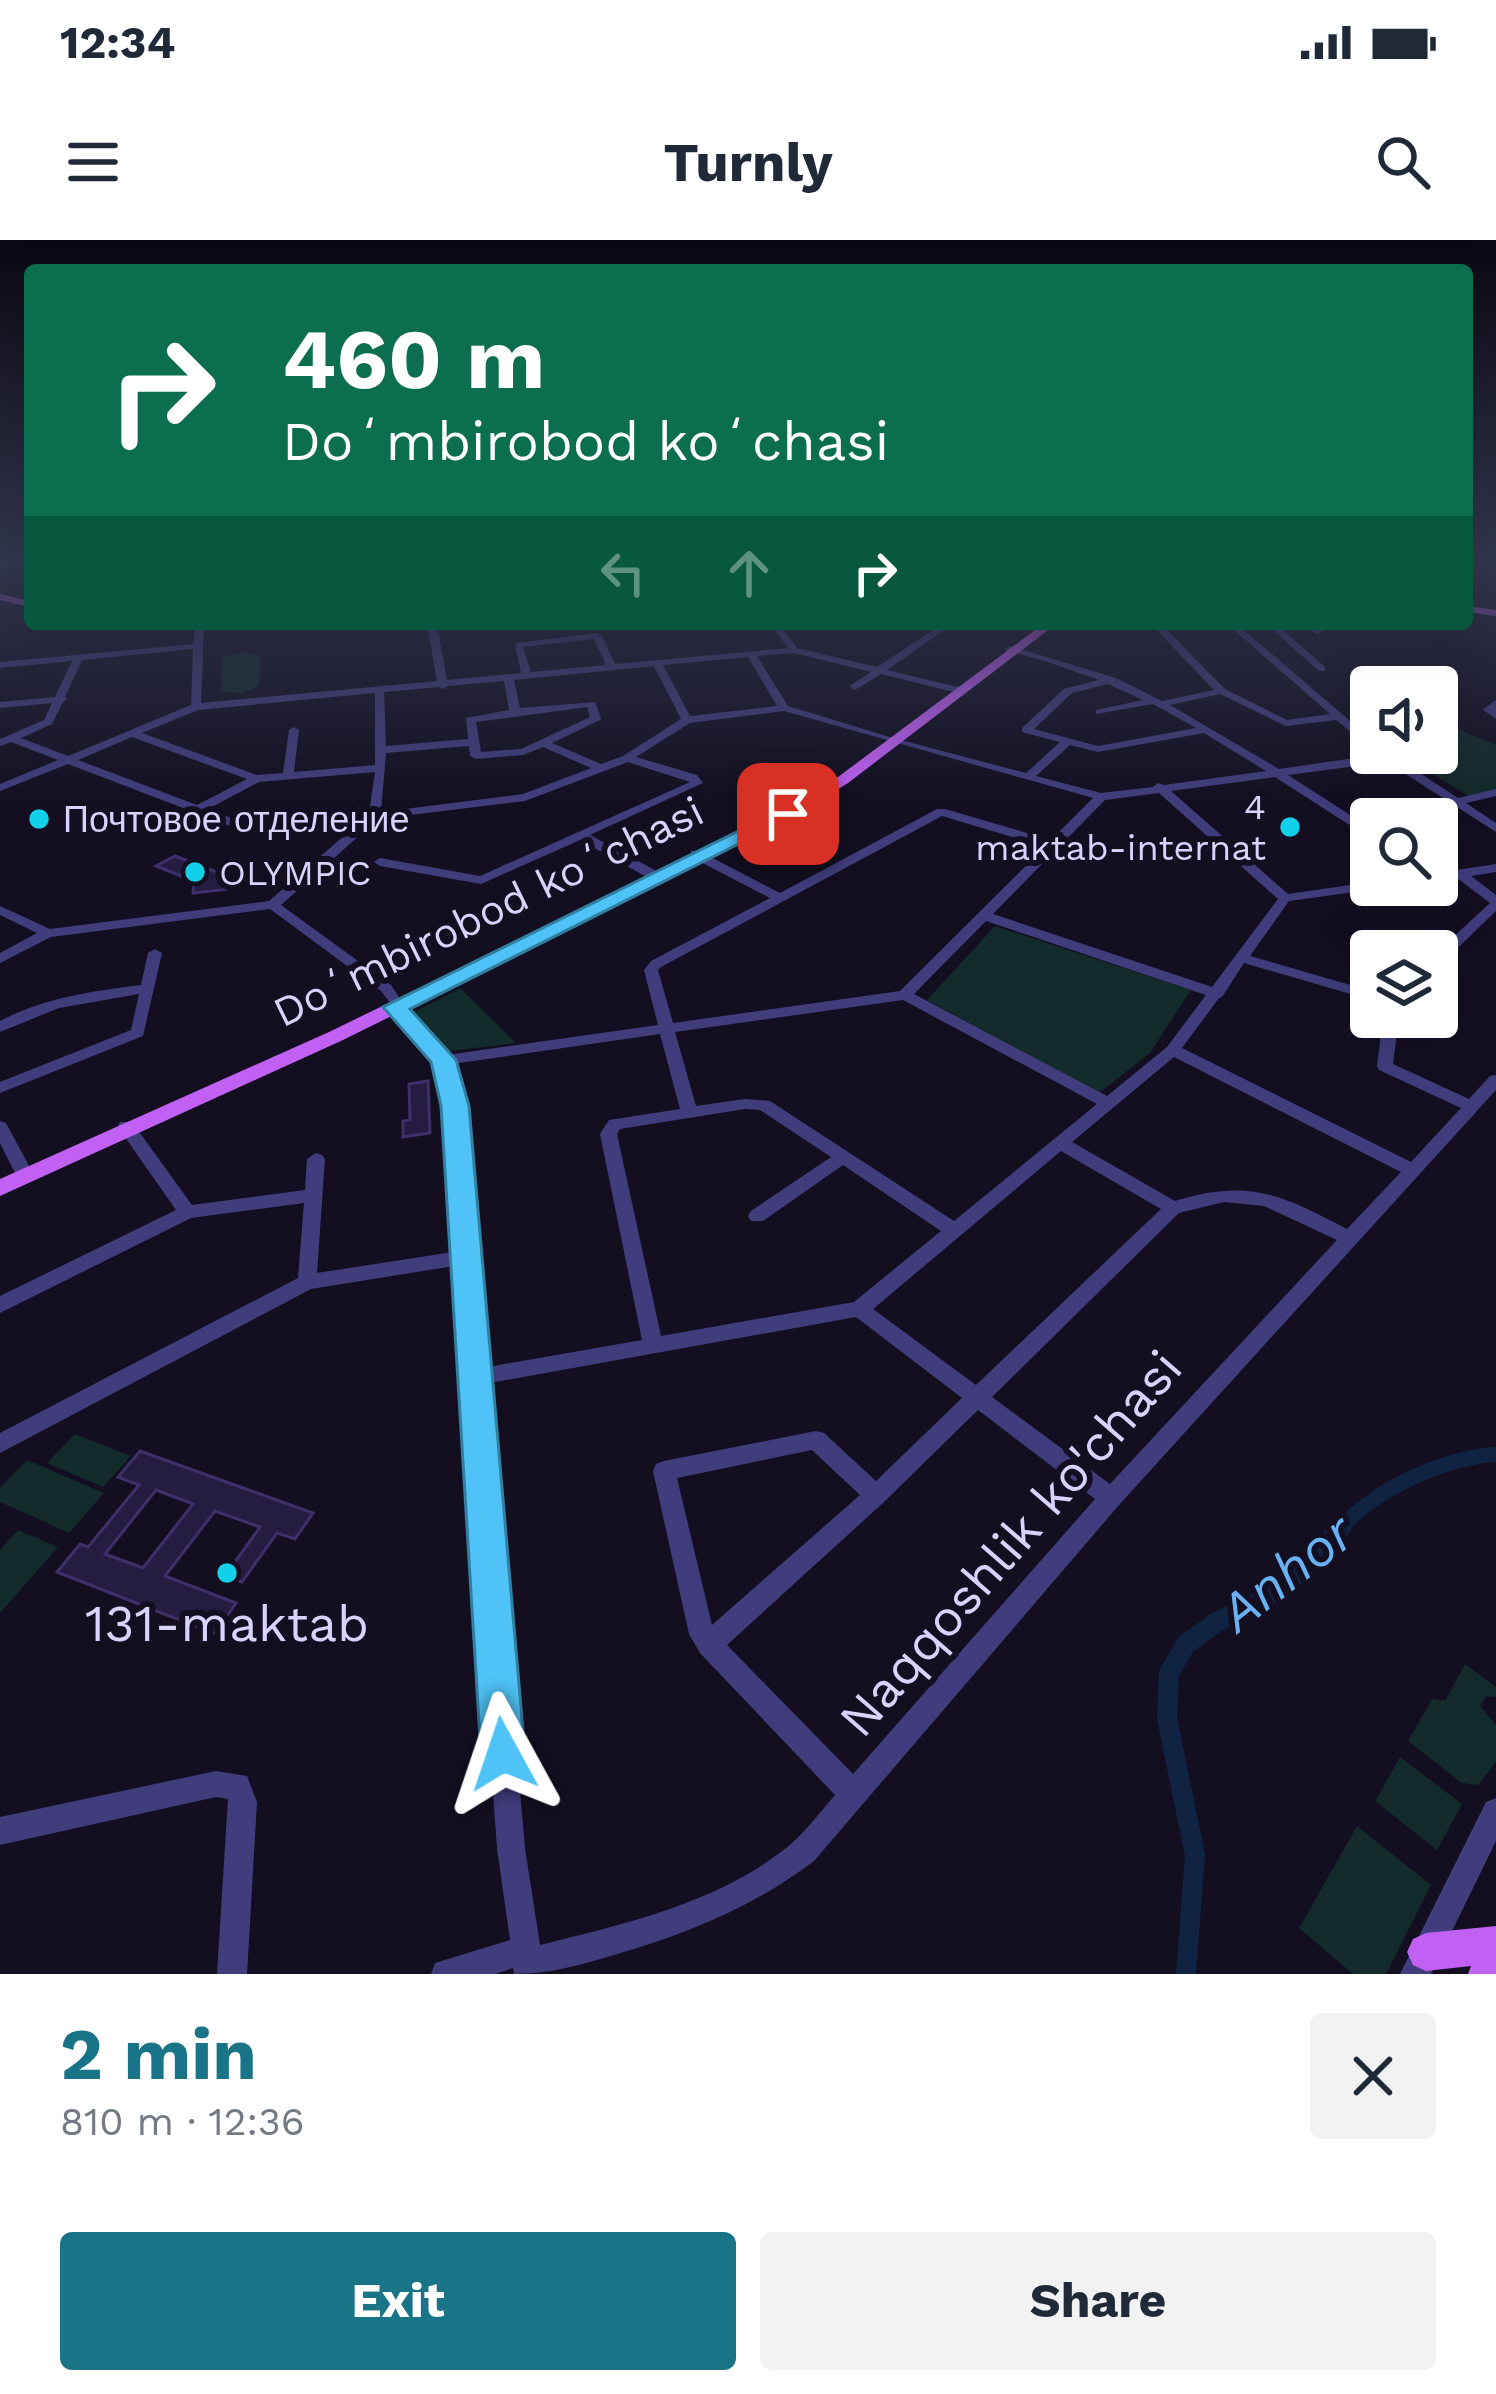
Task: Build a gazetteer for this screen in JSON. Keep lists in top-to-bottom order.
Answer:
{
  "streets": {
    "main road": ["Doʻmbirobod koʻchasi"],
    "street": ["Naqqoshlik ko'chasi"]
  },
  "water": ["Anhor"],
  "places": [
    "Почтовое отделение",
    "4 maktab-internat",
    "OLYMPIC",
    "131-maktab"
  ],
  "page": {
    "status": "12:34",
    "header": "Turnly",
    "turn": ["460 m", "Doʻmbirobod koʻchasi"],
    "heading": ["2 min", "810 m · 12:36"],
    "buttons": ["Exit", "Share"]
  }
}
